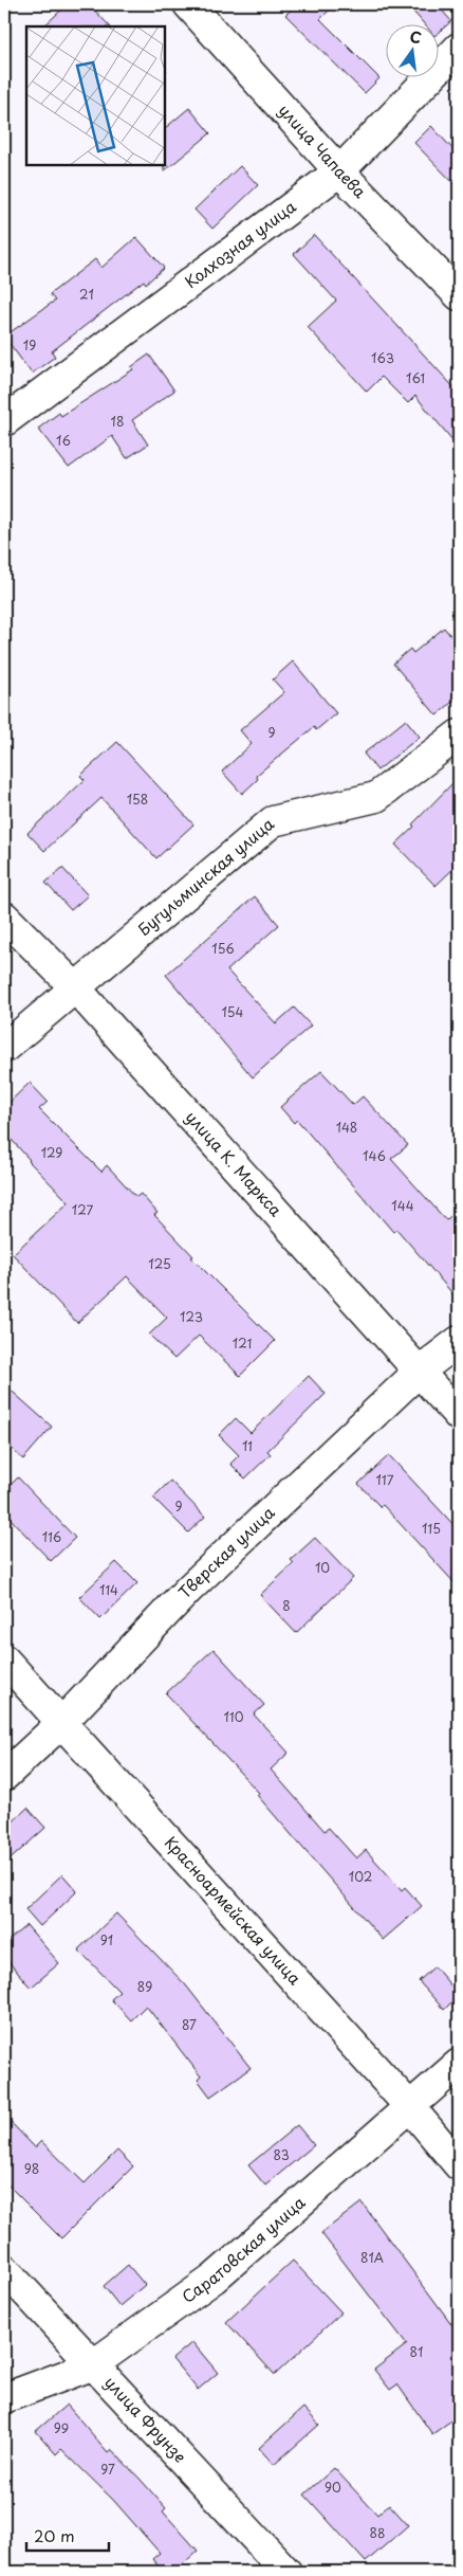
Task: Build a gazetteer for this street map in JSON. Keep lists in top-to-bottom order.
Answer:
{
  "streets": {
    "street": [
      "улица Чапаева",
      "Колхозная улица",
      "Бугульминская улица",
      "улица К. Маркса",
      "Тверская улица",
      "Красноармейская улица",
      "Саратовская улица",
      "улица Фрунзе"
    ]
  },
  "crossings": [
    ["улица Чапаева", "Колхозная улица"],
    ["Бугульминская улица", "улица К. Маркса"],
    ["улица К. Маркса", "Тверская улица"],
    ["Тверская улица", "Красноармейская улица"],
    ["Красноармейская улица", "Саратовская улица"],
    ["Саратовская улица", "улица Фрунзе"]
  ],
  "house_numbers": [
    "21",
    "19",
    "163",
    "161",
    "18",
    "16",
    "9",
    "158",
    "156",
    "154",
    "148",
    "129",
    "146",
    "144",
    "127",
    "125",
    "123",
    "121",
    "11",
    "117",
    "9",
    "115",
    "116",
    "10",
    "114",
    "8",
    "110",
    "102",
    "91",
    "89",
    "87",
    "83",
    "98",
    "81А",
    "81",
    "99",
    "97",
    "90",
    "88"
  ],
  "scale_bar": "20 m",
  "north": "top"
}
